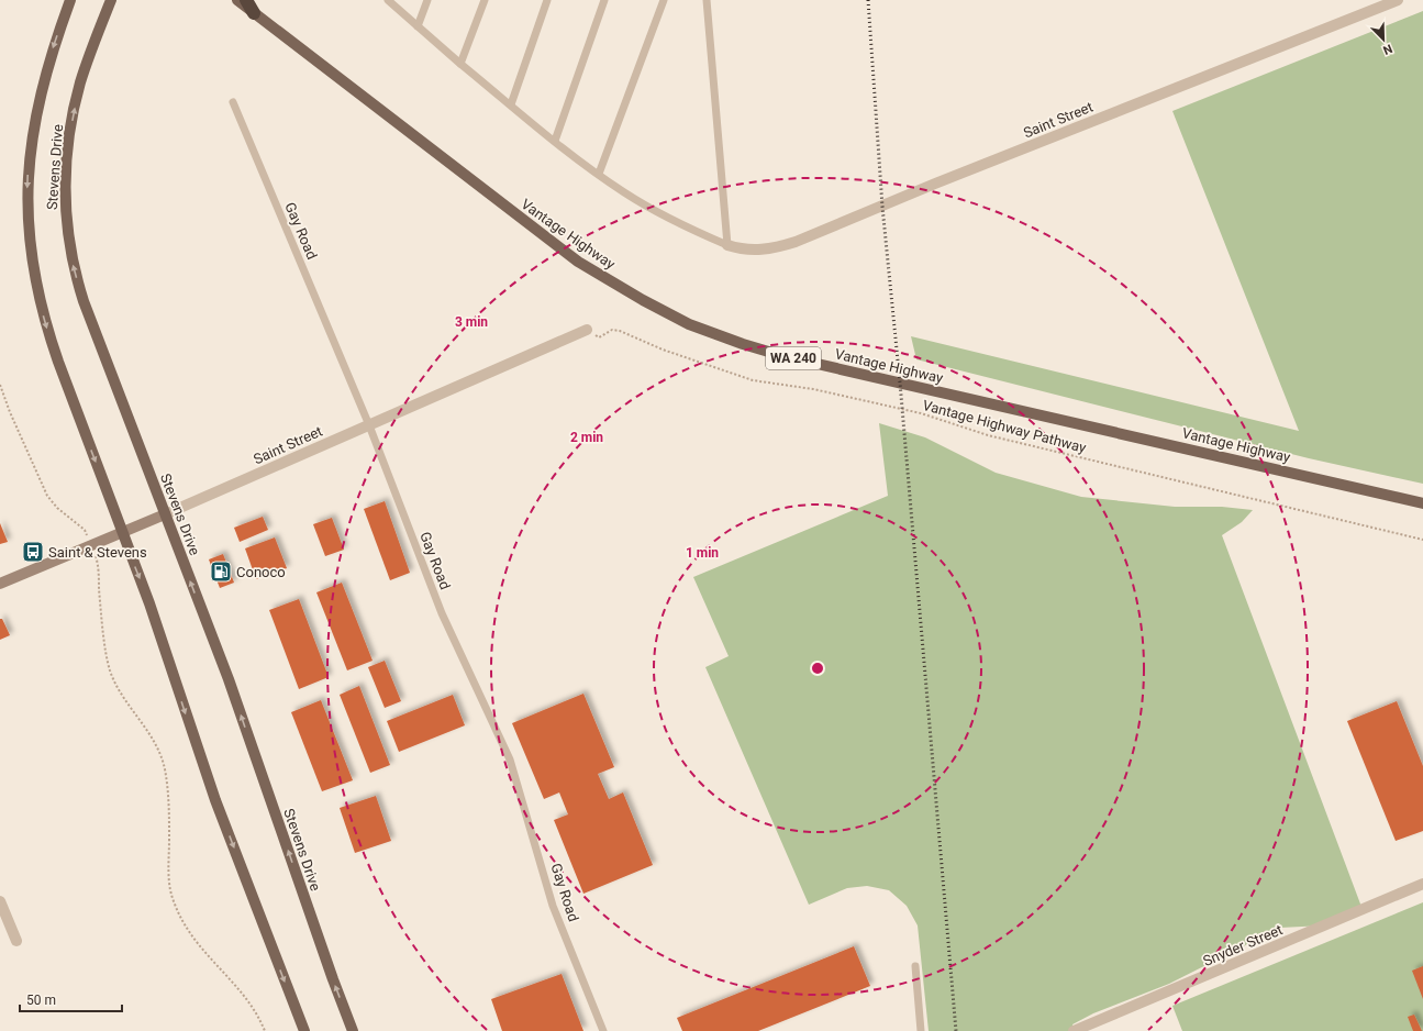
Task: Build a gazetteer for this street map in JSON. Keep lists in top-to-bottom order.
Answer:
{
  "streets": {
    "highway": ["WA 240"],
    "main road": ["Stevens Drive", "Vantage Highway"],
    "street": ["Saint Street", "Snyder Street"],
    "lane": ["Gay Road"],
    "path": ["Vantage Highway Pathway"]
  },
  "crossings": [
    ["Saint Street", "Stevens Drive"],
    ["Saint Street", "Gay Road"],
    ["Saint Street", "Vantage Highway Pathway"],
    ["Vantage Highway", "WA 240"]
  ],
  "places": {
    "bus stop": ["Saint & Stevens"],
    "fuel station": ["Conoco"]
  },
  "scale_bar": "50 m",
  "north": "bottom right",
  "rings": ["3 min", "2 min", "1 min"]
}
